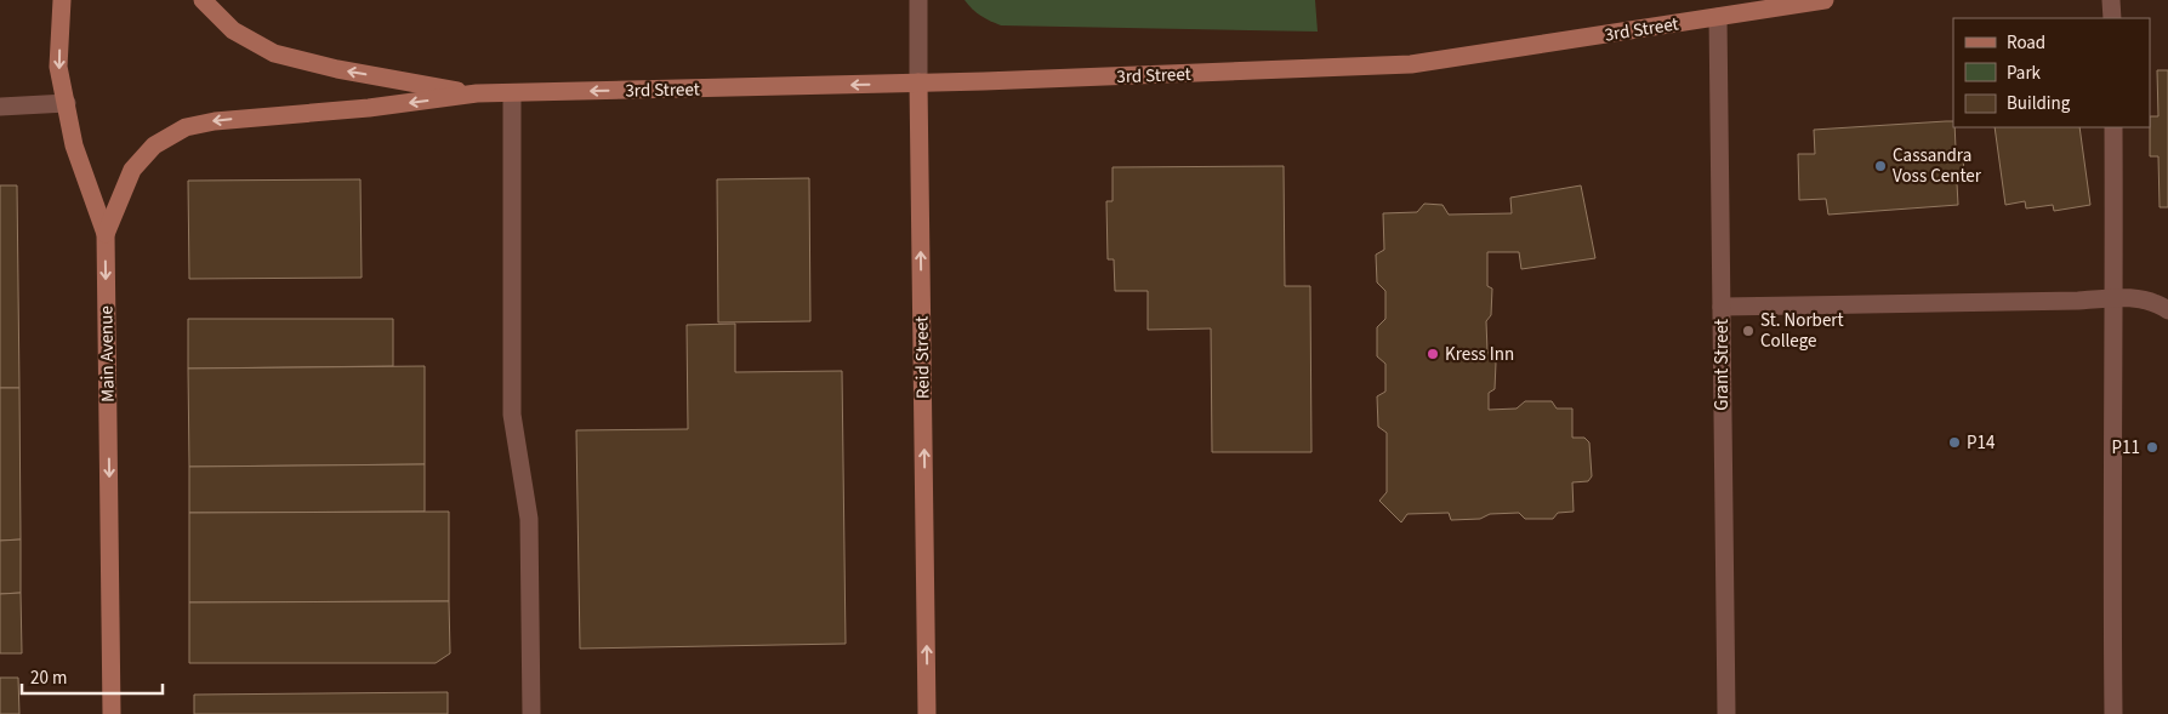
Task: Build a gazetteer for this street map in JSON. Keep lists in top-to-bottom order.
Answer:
{
  "streets": {
    "main road": ["3rd Street", "Main Avenue", "Reid Street"],
    "street": ["Grant Street"]
  },
  "crossings": [
    ["3rd Street", "Reid Street"],
    ["3rd Street", "Grant Street"]
  ],
  "one_way": ["Main Avenue", "Reid Street"],
  "places": [
    "Cassandra Voss Center",
    "St. Norbert College",
    "Kress Inn",
    "P14",
    "P11"
  ],
  "legend": ["Road", "Park", "Building"],
  "scale_bar": "20 m"
}
